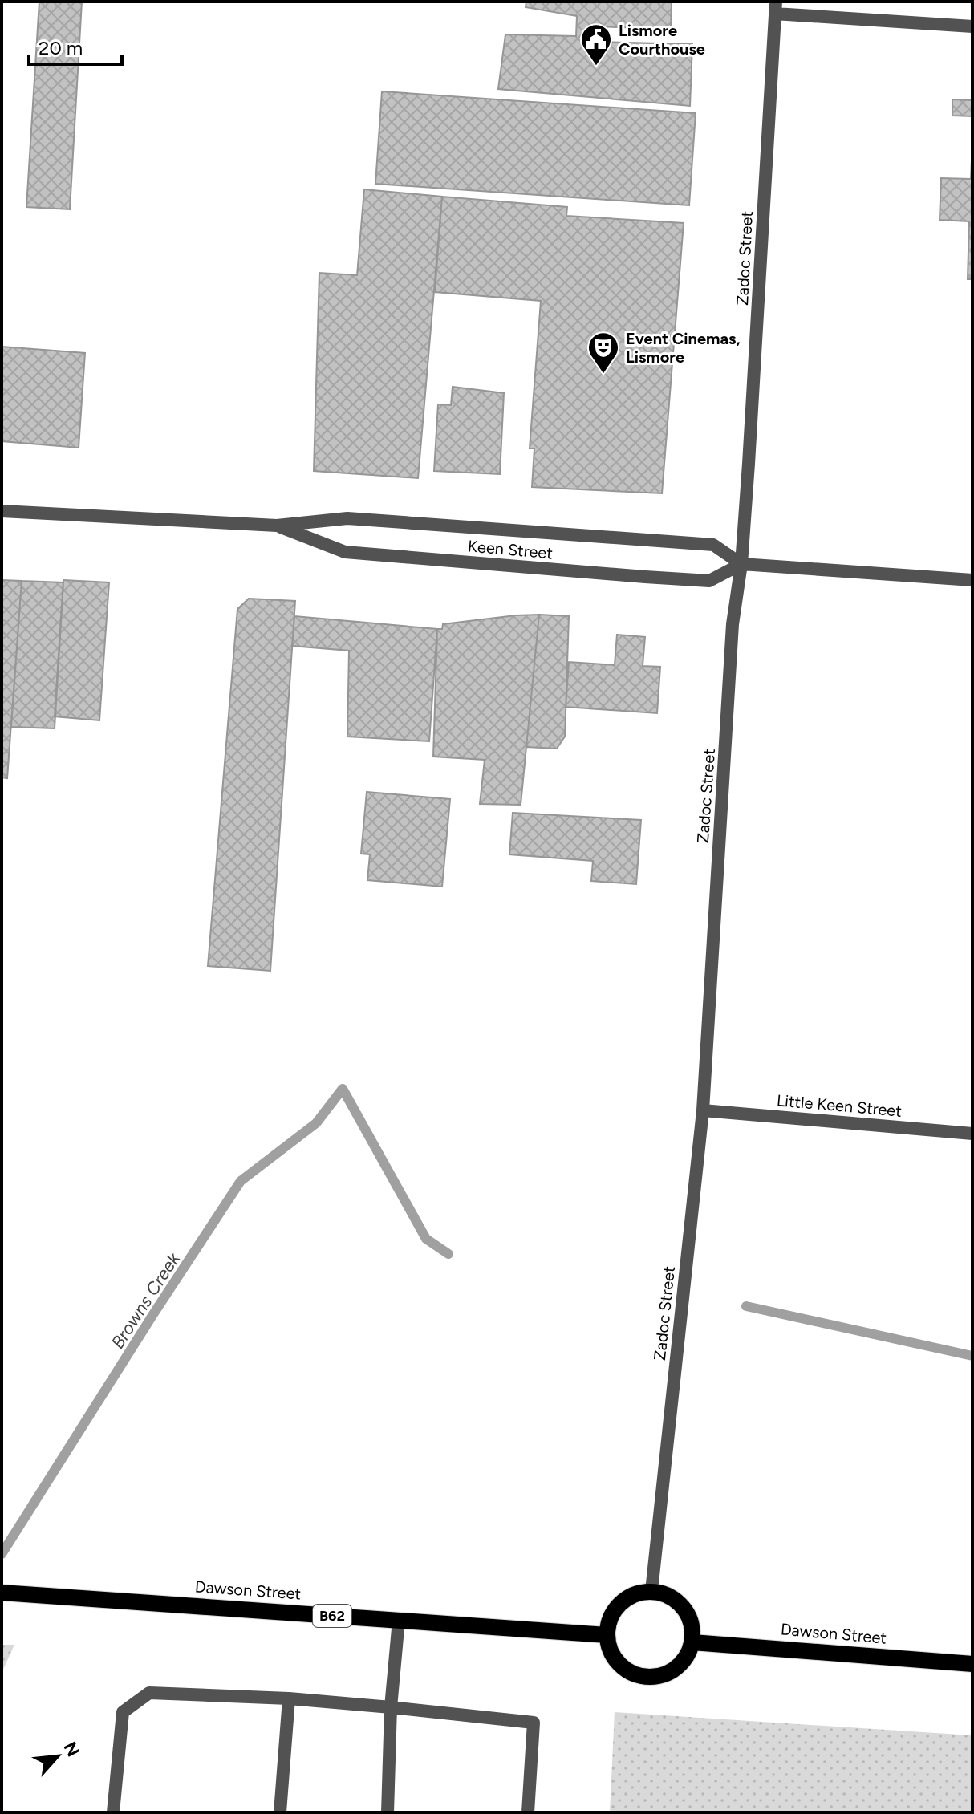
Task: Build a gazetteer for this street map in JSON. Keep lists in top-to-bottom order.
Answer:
{
  "streets": {
    "main road": ["Dawson Street", "B62"],
    "street": ["Zadoc Street", "Keen Street", "Little Keen Street"]
  },
  "crossings": [
    ["Zadoc Street", "Keen Street"],
    ["Zadoc Street", "Little Keen Street"],
    ["Zadoc Street", "Dawson Street"]
  ],
  "water": ["Browns Creek"],
  "places": {
    "public building": ["Lismore Courthouse"],
    "theatre": ["Event Cinemas, Lismore"]
  },
  "scale_bar": "20 m",
  "north": "top right"
}
